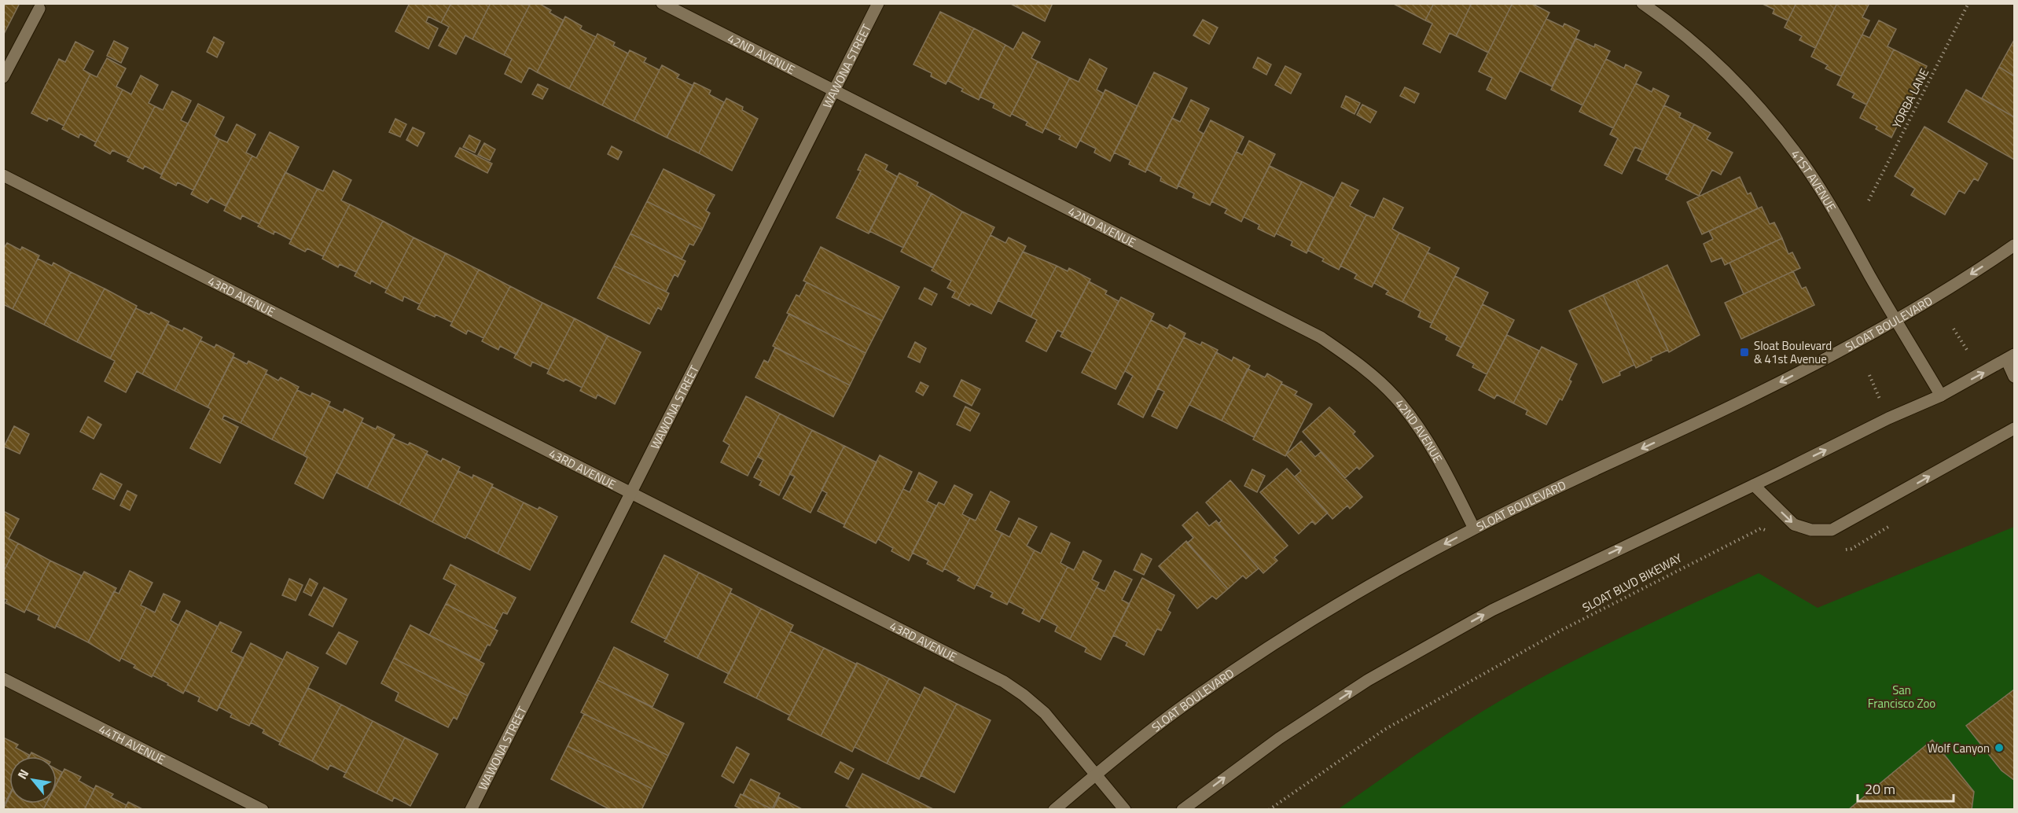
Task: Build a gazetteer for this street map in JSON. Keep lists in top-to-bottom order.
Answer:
{
  "streets": {
    "street": [
      "42ND AVENUE",
      "WAWONA STREET",
      "41ST AVENUE",
      "43RD AVENUE",
      "SLOAT BOULEVARD",
      "44TH AVENUE"
    ],
    "path": ["YORBA LANE", "SLOAT BLVD BIKEWAY"]
  },
  "crossings": [
    ["42ND AVENUE", "WAWONA STREET"],
    ["42ND AVENUE", "SLOAT BOULEVARD"],
    ["WAWONA STREET", "43RD AVENUE"],
    ["41ST AVENUE", "SLOAT BOULEVARD"],
    ["43RD AVENUE", "SLOAT BOULEVARD"]
  ],
  "parks": ["San Francisco Zoo"],
  "places": {
    "transit": ["Sloat Boulevard & 41st Avenue"],
    "other": ["Wolf Canyon"]
  },
  "scale_bar": "20 m",
  "north": "top left"
}
